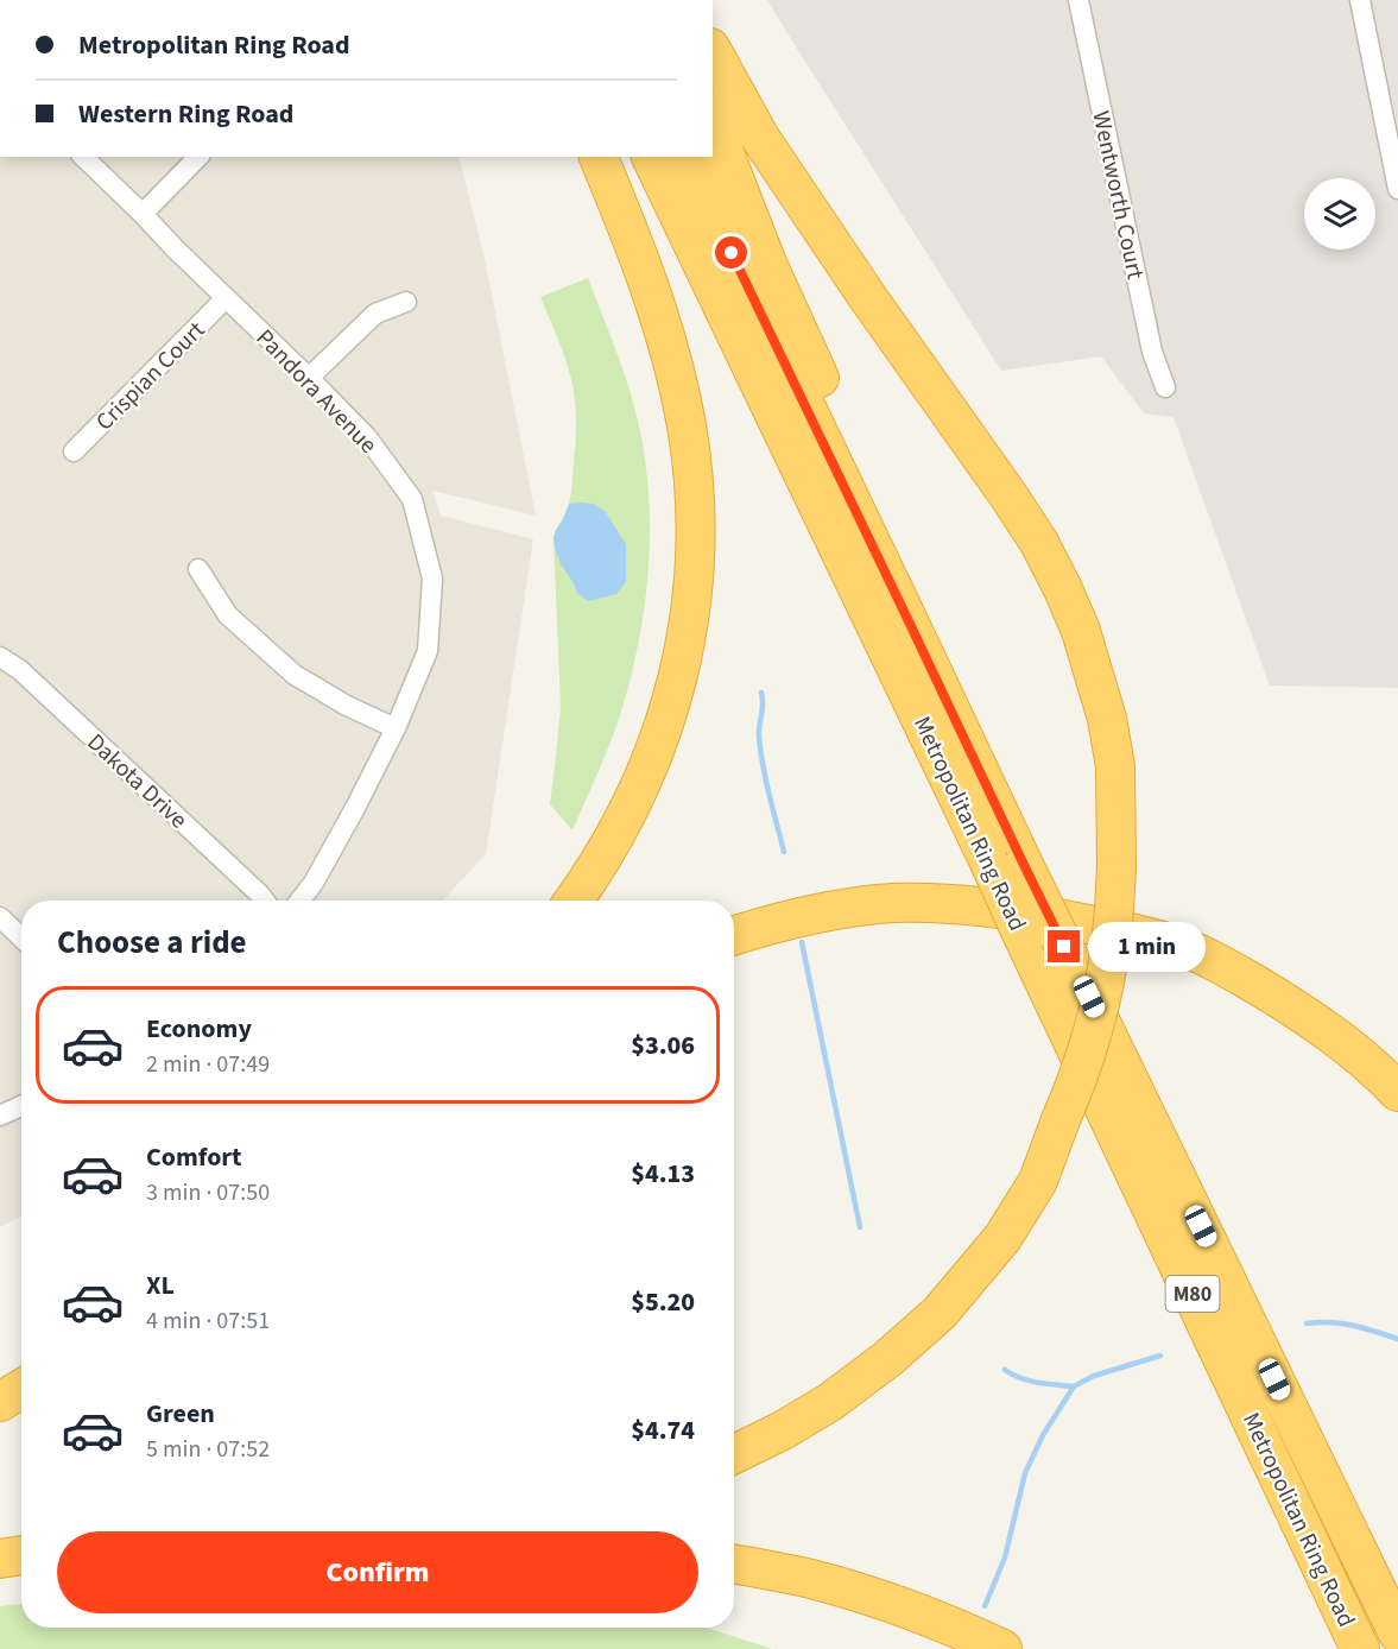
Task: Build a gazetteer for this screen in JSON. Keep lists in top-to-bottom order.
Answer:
{
  "streets": {
    "highway": ["Metropolitan Ring Road", "M80"],
    "street": [
      "Wentworth Court",
      "Crispian Court",
      "Pandora Avenue",
      "Dakota Drive"
    ]
  },
  "crossings": [
    ["Crispian Court", "Pandora Avenue"]
  ],
  "page": {
    "banner": ["Metropolitan Ring Road", "Western Ring Road"],
    "heading": "Choose a ride",
    "bubble": "1 min",
    "list": [
      {
        "name": "Economy",
        "note": "2 min · 07:49",
        "value": "$3.06"
      },
      {
        "name": "Comfort",
        "note": "3 min · 07:50",
        "value": "$4.13"
      },
      {
        "name": "XL",
        "note": "4 min · 07:51",
        "value": "$5.20"
      },
      {
        "name": "Green",
        "note": "5 min · 07:52",
        "value": "$4.74"
      }
    ],
    "buttons": "Confirm"
  }
}
